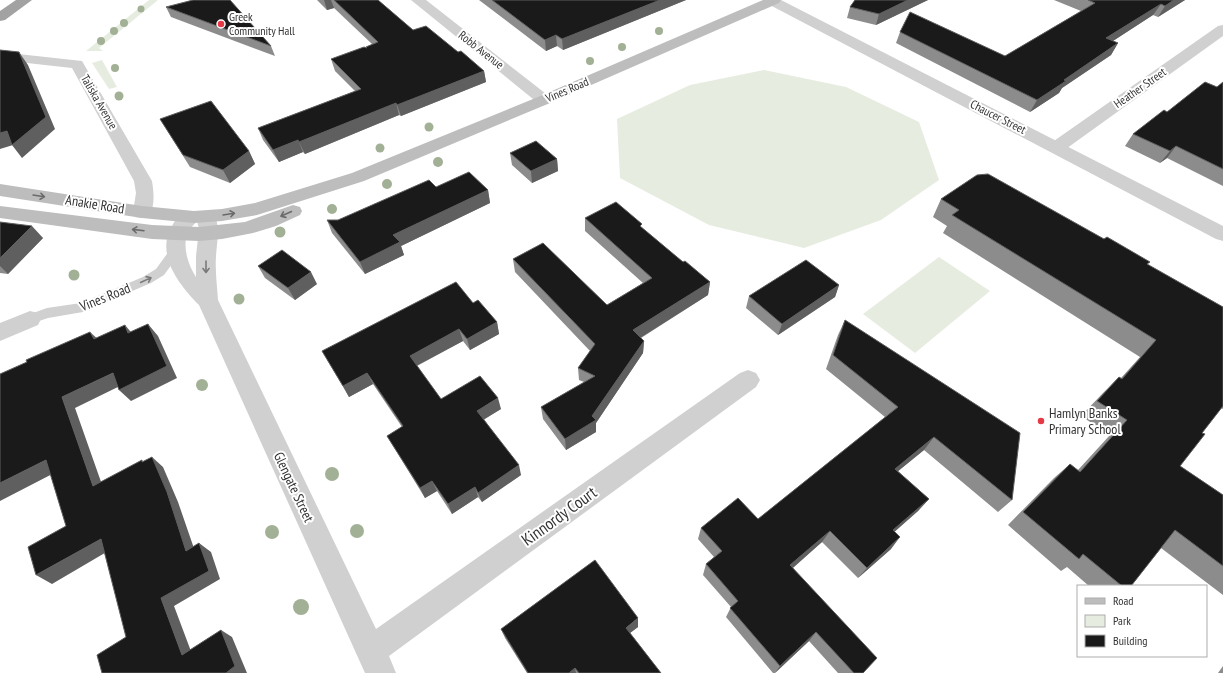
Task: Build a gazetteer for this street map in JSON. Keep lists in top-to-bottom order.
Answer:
{
  "streets": {
    "main road": ["Vines Road", "Anakie Road"],
    "street": [
      "Robb Avenue",
      "Heather Street",
      "Taliska Avenue",
      "Chaucer Street",
      "Glengate Street",
      "Kinnordy Court"
    ]
  },
  "crossings": [
    ["Robb Avenue", "Vines Road"],
    ["Heather Street", "Chaucer Street"],
    ["Vines Road", "Chaucer Street"],
    ["Vines Road", "Anakie Road"],
    ["Vines Road", "Glengate Street"],
    ["Taliska Avenue", "Anakie Road"],
    ["Anakie Road", "Glengate Street"],
    ["Glengate Street", "Kinnordy Court"]
  ],
  "places": ["Greek Community Hall", "Hamlyn Banks Primary School"],
  "legend": ["Road", "Park", "Building"]
}
